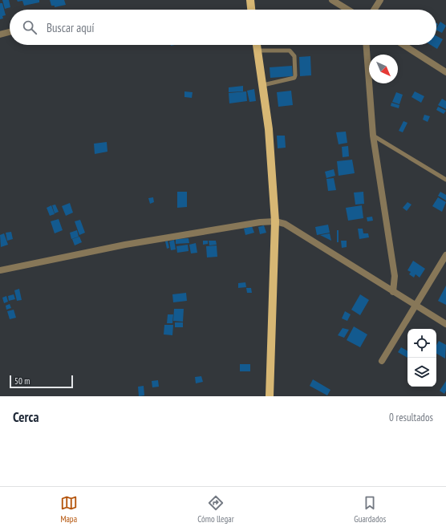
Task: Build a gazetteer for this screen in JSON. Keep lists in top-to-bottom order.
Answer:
{
  "scale_bar": "50 m",
  "north": "bottom right",
  "page": {
    "search": "Buscar aquí",
    "scale": "50 m",
    "heading": ["Cerca", "0 resultados"],
    "nav": ["Mapa", "Cómo llegar", "Guardados"]
  }
}
